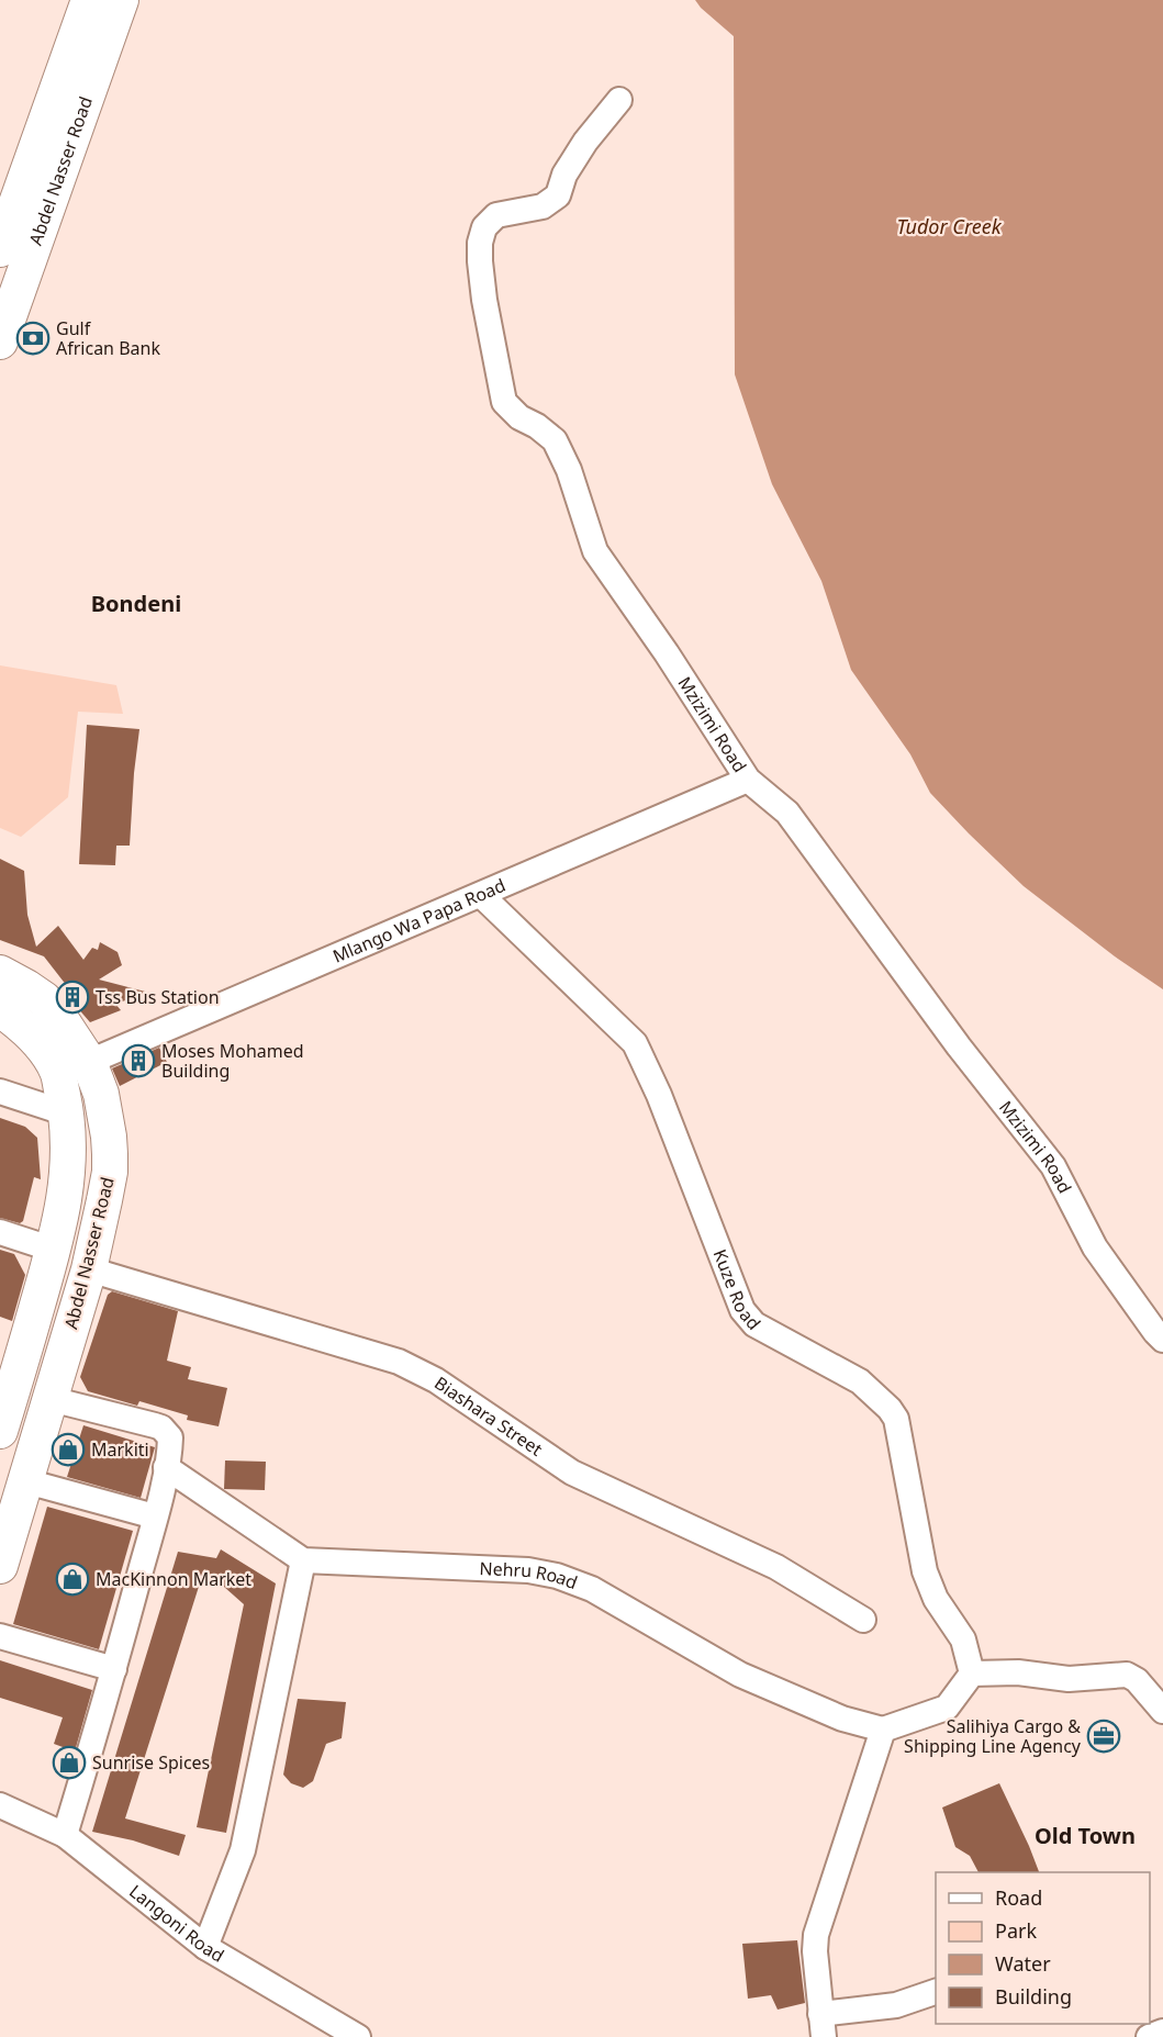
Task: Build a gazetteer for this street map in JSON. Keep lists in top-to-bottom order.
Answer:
{
  "streets": {
    "main road": ["Abdel Nasser Road"],
    "street": [
      "Mzizimi Road",
      "Mlango Wa Papa Road",
      "Kuze Road",
      "Biashara Street",
      "Nehru Road",
      "Langoni Road"
    ]
  },
  "crossings": [
    ["Abdel Nasser Road", "Mlango Wa Papa Road"],
    ["Abdel Nasser Road", "Biashara Street"],
    ["Mzizimi Road", "Mlango Wa Papa Road"],
    ["Mlango Wa Papa Road", "Kuze Road"]
  ],
  "districts": ["Bondeni", "Old Town"],
  "water": ["Tudor Creek"],
  "places": {
    "bank": ["Gulf African Bank"],
    "building": ["Tss Bus Station", "Moses Mohamed Building"],
    "shop": ["Markiti", "MacKinnon Market", "Sunrise Spices"],
    "office": ["Salihiya Cargo & Shipping Line Agency"]
  },
  "legend": [
    "Road",
    "Park",
    "Water",
    "Building"
  ]
}
